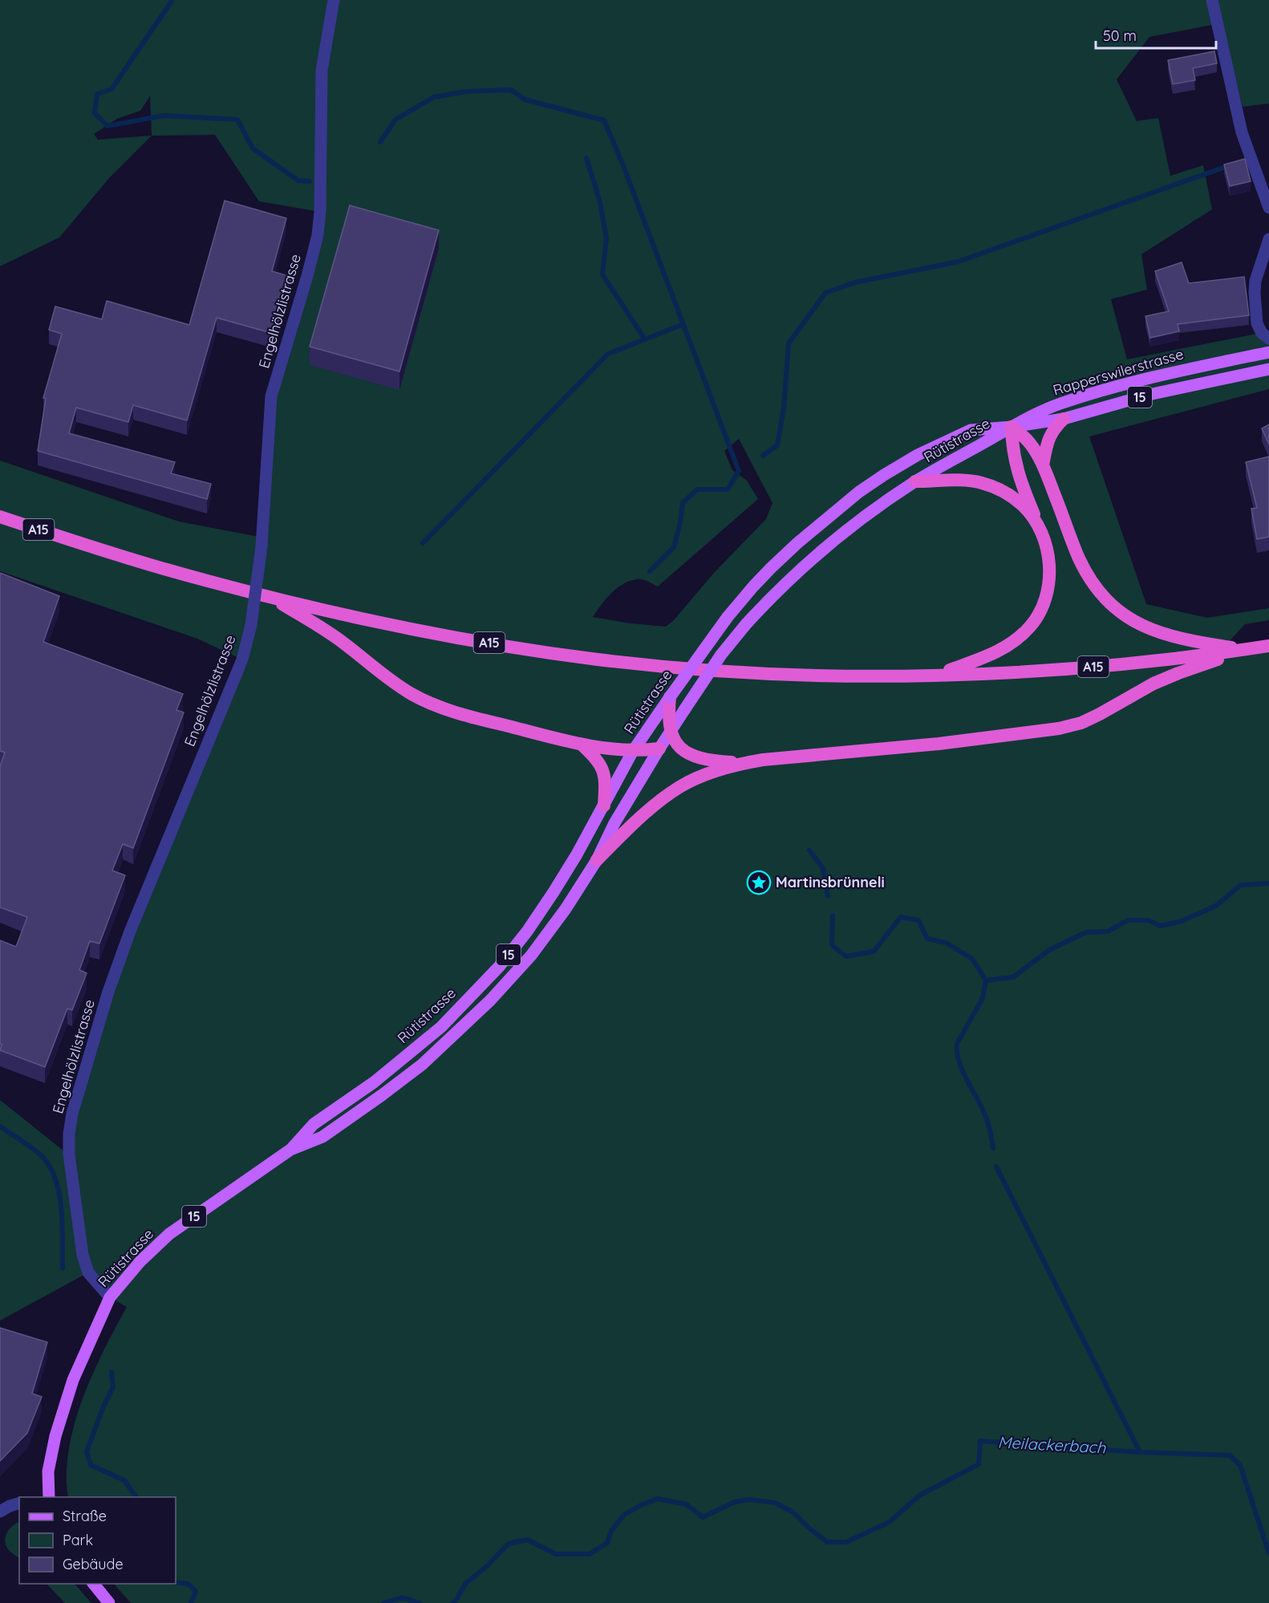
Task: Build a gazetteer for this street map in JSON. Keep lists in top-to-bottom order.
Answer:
{
  "streets": {
    "highway": ["A15"],
    "main road": ["Rapperswilerstrasse", "15", "Rütistrasse"],
    "street": ["Engelhölzlistrasse"]
  },
  "crossings": [
    ["Engelhölzlistrasse", "Rütistrasse"],
    ["Rapperswilerstrasse", "Rütistrasse"]
  ],
  "water": ["Meilackerbach"],
  "places": {
    "place": ["Martinsbrünneli"]
  },
  "legend": ["Straße", "Park", "Gebäude"],
  "scale_bar": "50 m"
}
